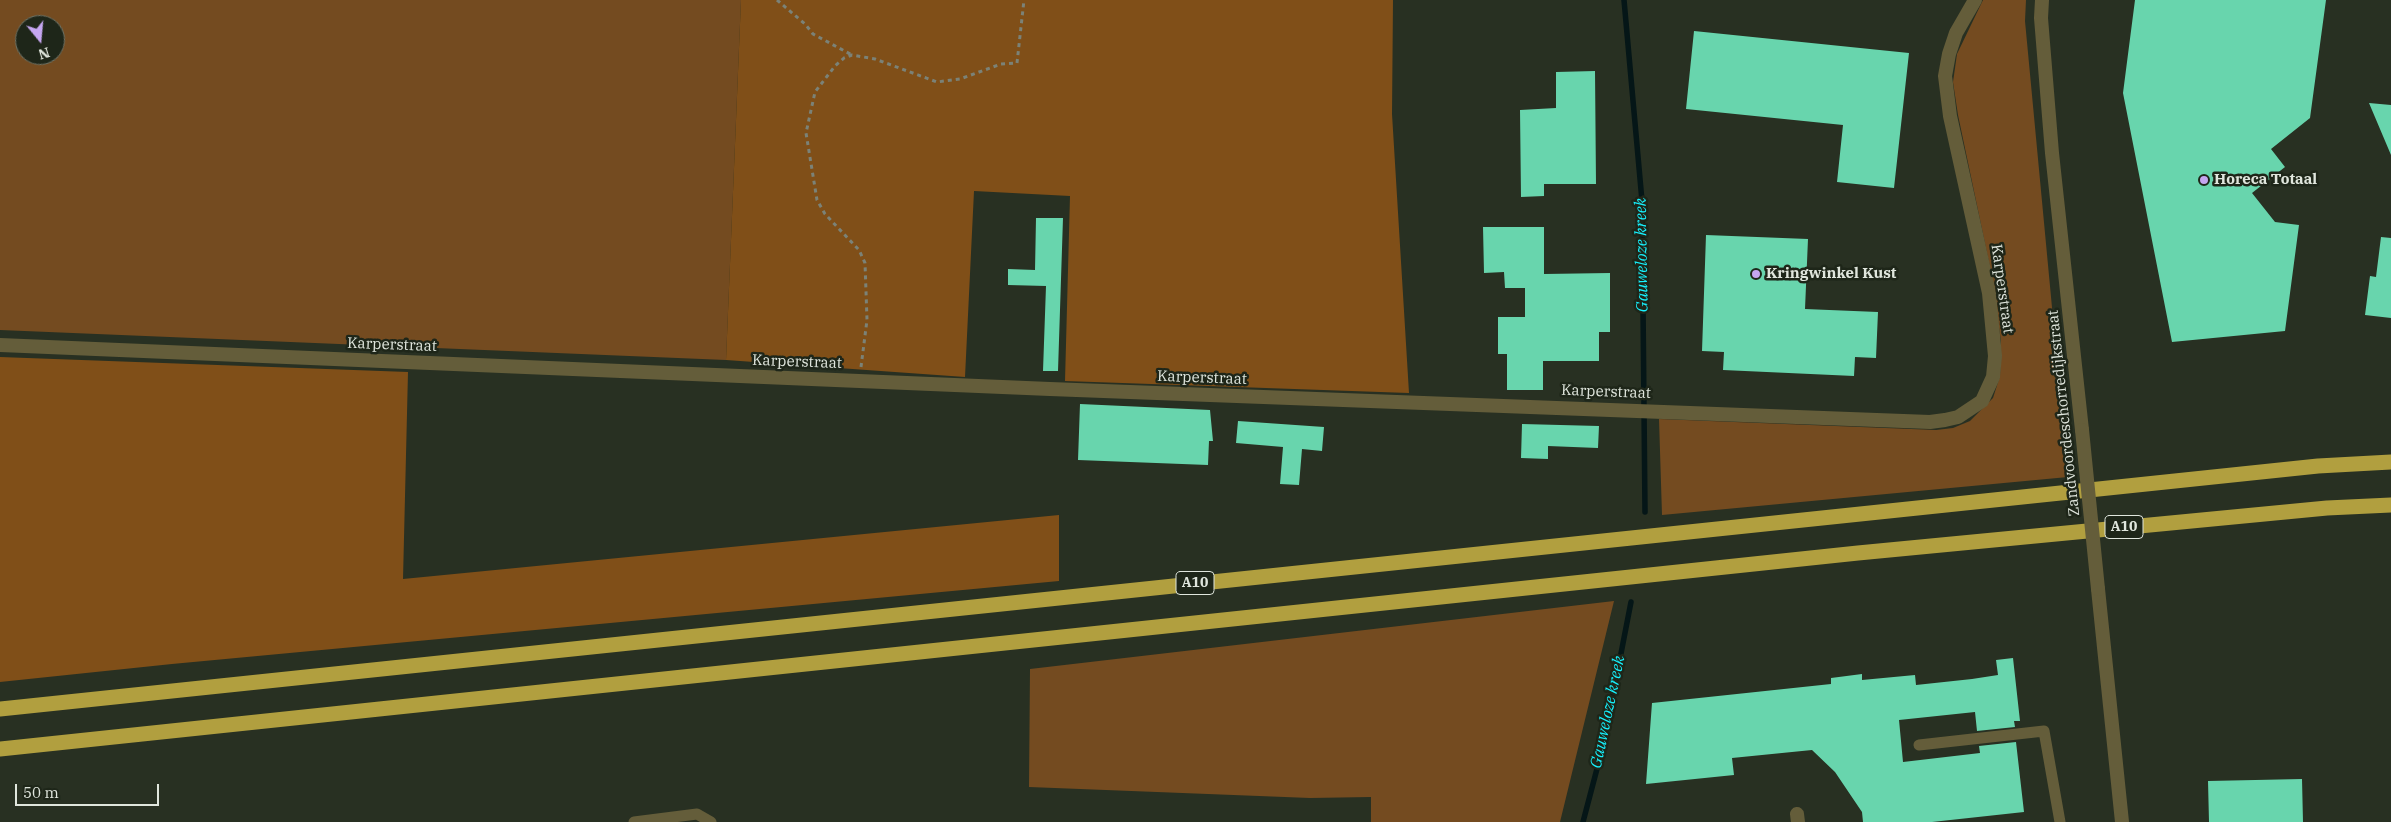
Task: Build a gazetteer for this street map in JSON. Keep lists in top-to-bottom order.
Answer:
{
  "streets": {
    "highway": ["A10"],
    "street": ["Karperstraat", "Zandvoordeschorredijkstraat"]
  },
  "water": ["Gauweloze kreek"],
  "places": ["Horeca Totaal", "Kringwinkel Kust"],
  "scale_bar": "50 m",
  "north": "bottom"
}
